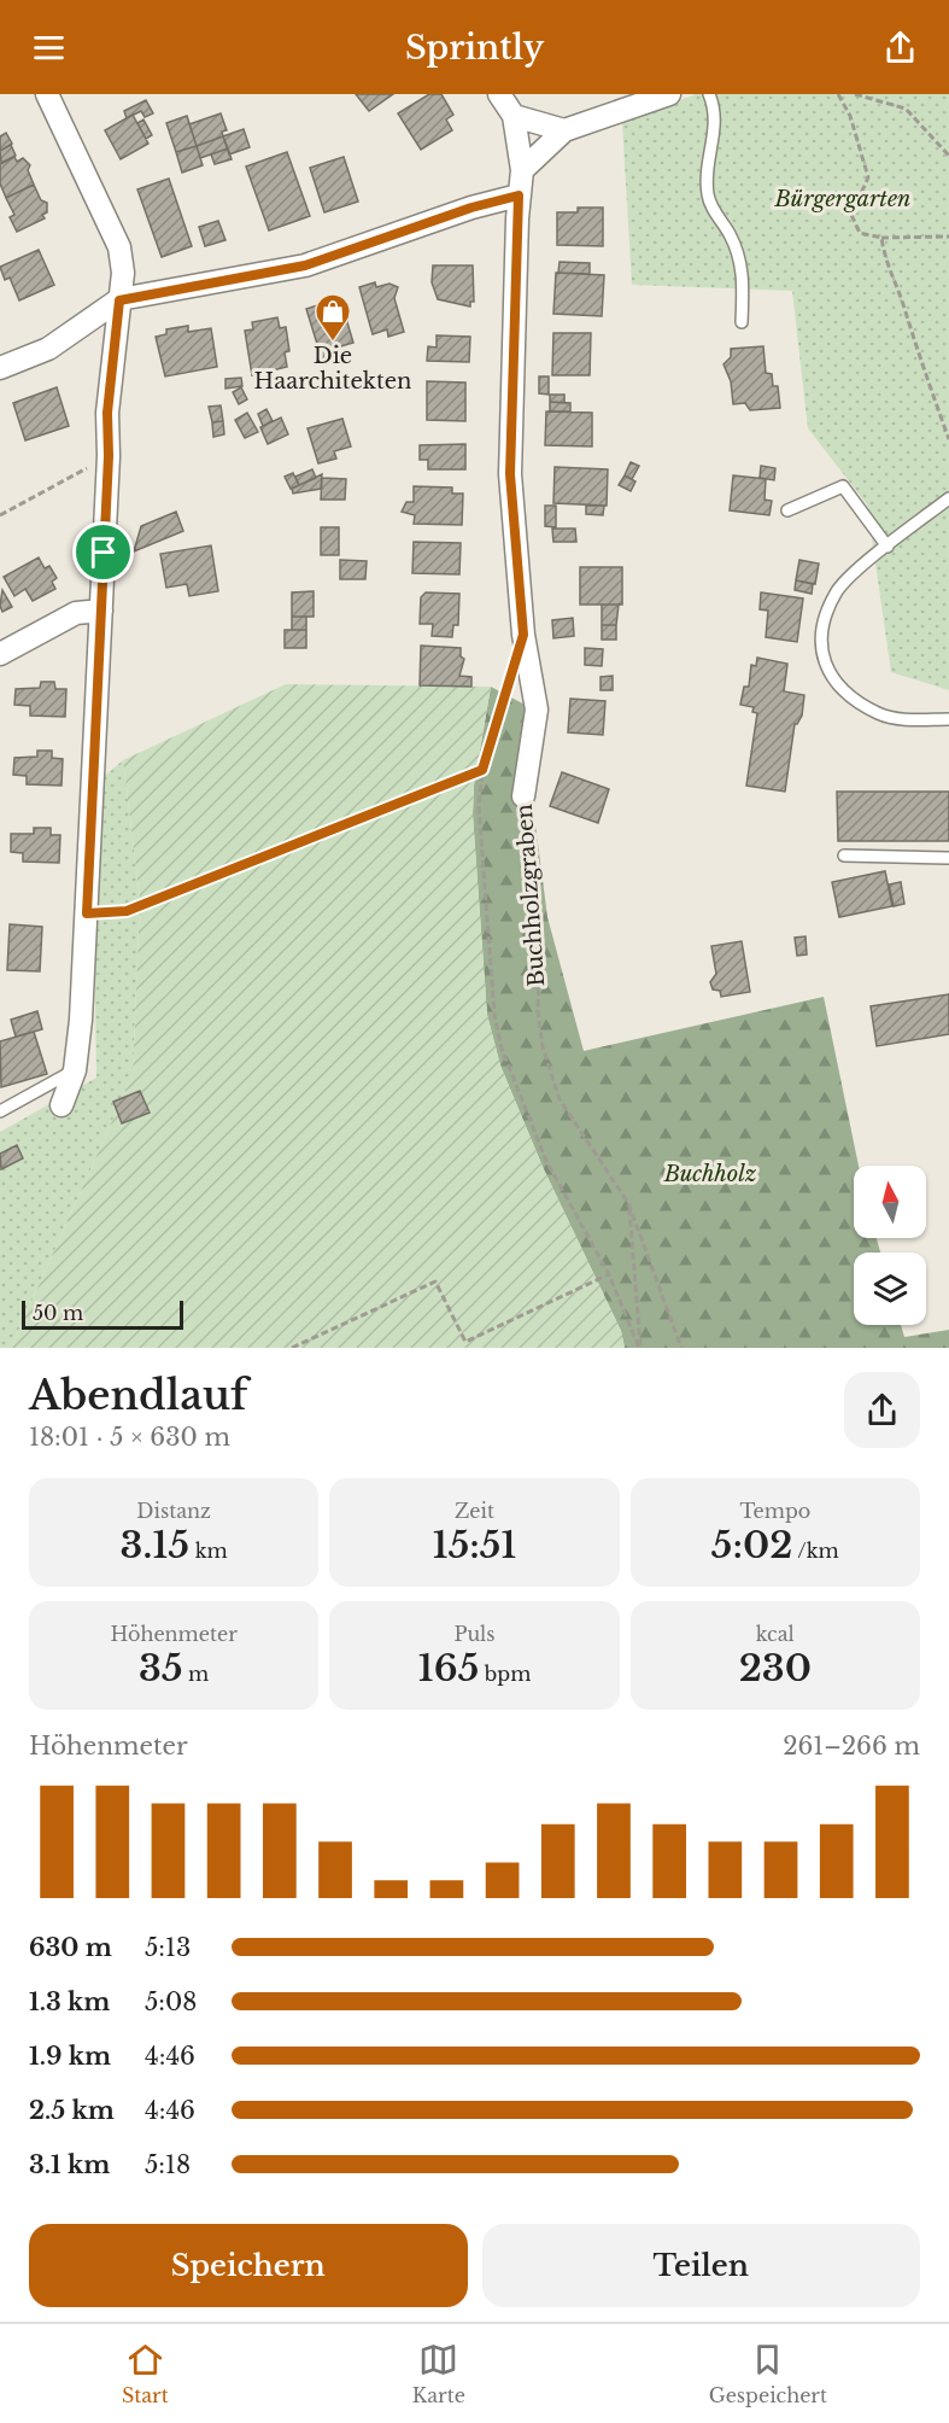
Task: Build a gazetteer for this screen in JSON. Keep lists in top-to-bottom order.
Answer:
{
  "streets": {
    "street": ["Buchholzgraben"]
  },
  "parks": ["Bürgergarten", "Buchholz"],
  "places": {
    "shop": ["Die Haarchitekten"]
  },
  "scale_bar": "50 m",
  "north": "top",
  "page": {
    "header": "Sprintly",
    "scale": "50 m",
    "heading": ["Abendlauf", "18:01 · 5 × 630 m"],
    "stats": [
      ["Distanz", "3.15 km"],
      ["Zeit", "15:51"],
      ["Tempo", "5:02 /km"],
      ["Höhenmeter", "35 m"],
      ["Puls", "165 bpm"],
      ["kcal", "230"]
    ],
    "chart": ["Höhenmeter", "261–266 m"],
    "list": [
      {
        "name": "630 m",
        "note": "5:13"
      },
      {
        "name": "1.3 km",
        "note": "5:08"
      },
      {
        "name": "1.9 km",
        "note": "4:46"
      },
      {
        "name": "2.5 km",
        "note": "4:46"
      },
      {
        "name": "3.1 km",
        "note": "5:18"
      }
    ],
    "buttons": ["Speichern", "Teilen"],
    "tabs": ["Start", "Karte", "Gespeichert"]
  }
}
